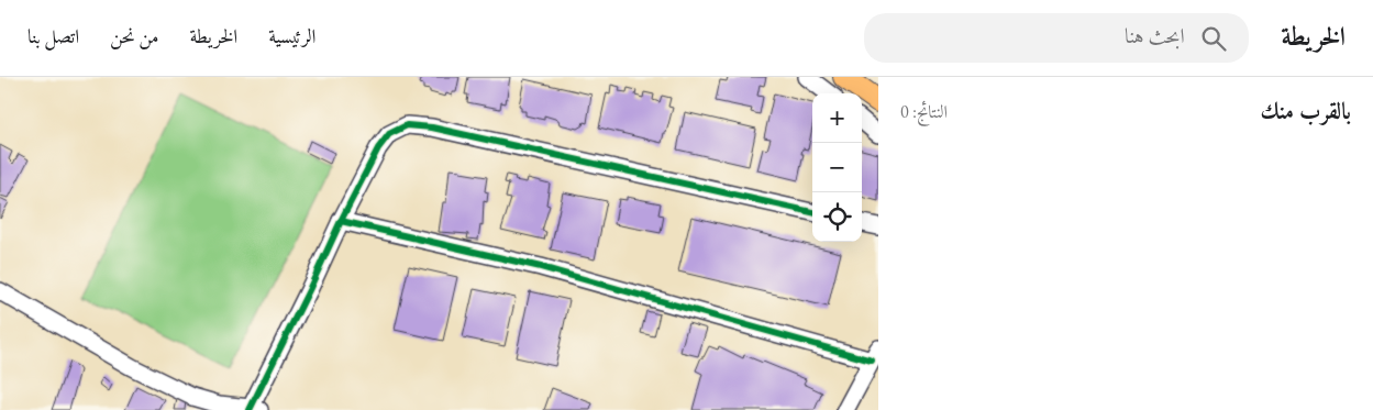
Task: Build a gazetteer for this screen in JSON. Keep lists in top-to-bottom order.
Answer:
{
  "page": {
    "header": "الخريطة",
    "search": "ابحث هنا",
    "nav": [
      "الرئيسية",
      "الخريطة",
      "من نحن",
      "اتصل بنا"
    ],
    "heading": ["بالقرب منك", "النتائج: 0"],
    "map_buttons": ["+", "−"]
  }
}
